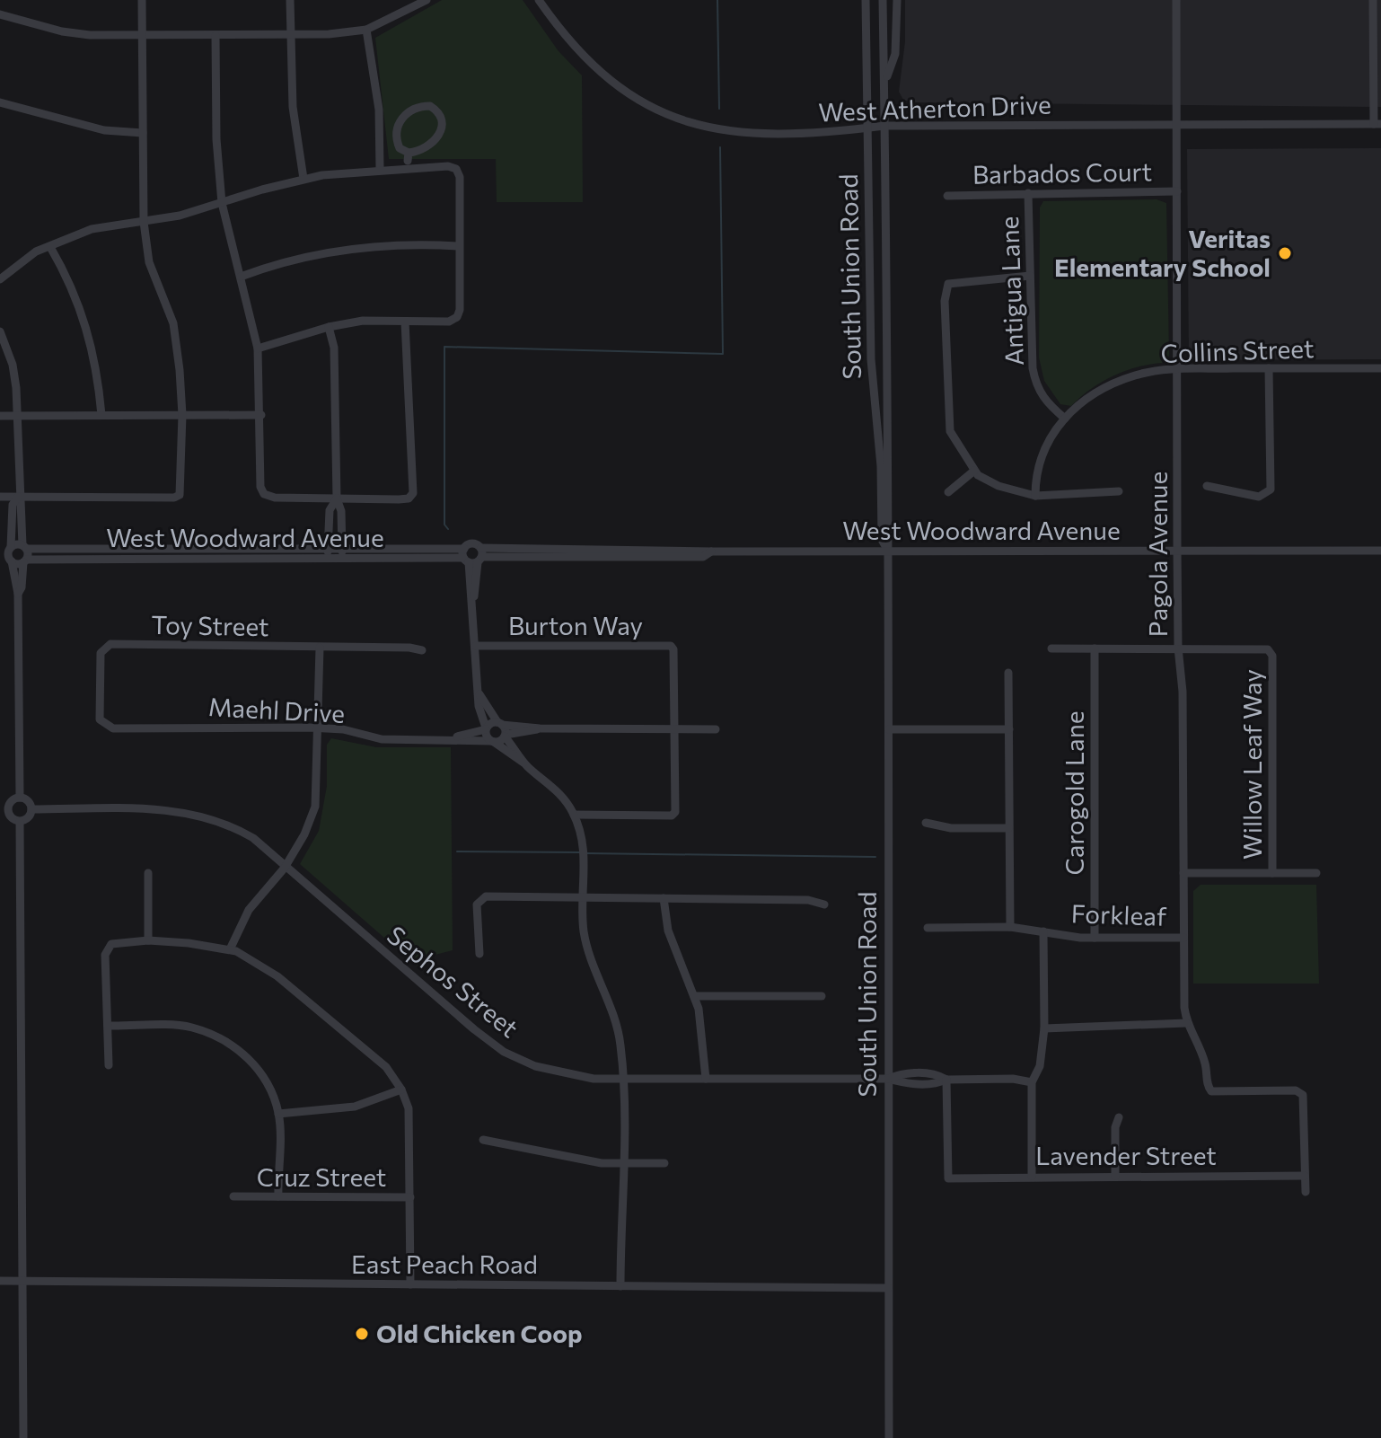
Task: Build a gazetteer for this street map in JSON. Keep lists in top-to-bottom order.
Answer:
{
  "streets": {
    "street": [
      "West Atherton Drive",
      "Barbados Court",
      "South Union Road",
      "Antigua Lane",
      "Collins Street",
      "West Woodward Avenue",
      "Pagola Avenue",
      "Toy Street",
      "Burton Way",
      "Maehl Drive",
      "Willow Leaf Way",
      "Carogold Lane",
      "Forkleaf",
      "Sephos Street",
      "Lavender Street",
      "Cruz Street",
      "East Peach Road"
    ]
  },
  "crossings": [
    ["West Atherton Drive", "South Union Road"],
    ["West Atherton Drive", "Pagola Avenue"],
    ["Barbados Court", "Antigua Lane"],
    ["Barbados Court", "Pagola Avenue"],
    ["South Union Road", "West Woodward Avenue"],
    ["South Union Road", "Sephos Street"],
    ["South Union Road", "East Peach Road"],
    ["Antigua Lane", "Collins Street"],
    ["Collins Street", "Pagola Avenue"],
    ["West Woodward Avenue", "Pagola Avenue"],
    ["Pagola Avenue", "Willow Leaf Way"],
    ["Pagola Avenue", "Forkleaf"],
    ["Toy Street", "Maehl Drive"],
    ["Carogold Lane", "Forkleaf"],
    ["Sephos Street", "Lavender Street"]
  ],
  "places": ["Veritas Elementary School", "Old Chicken Coop"]
}
